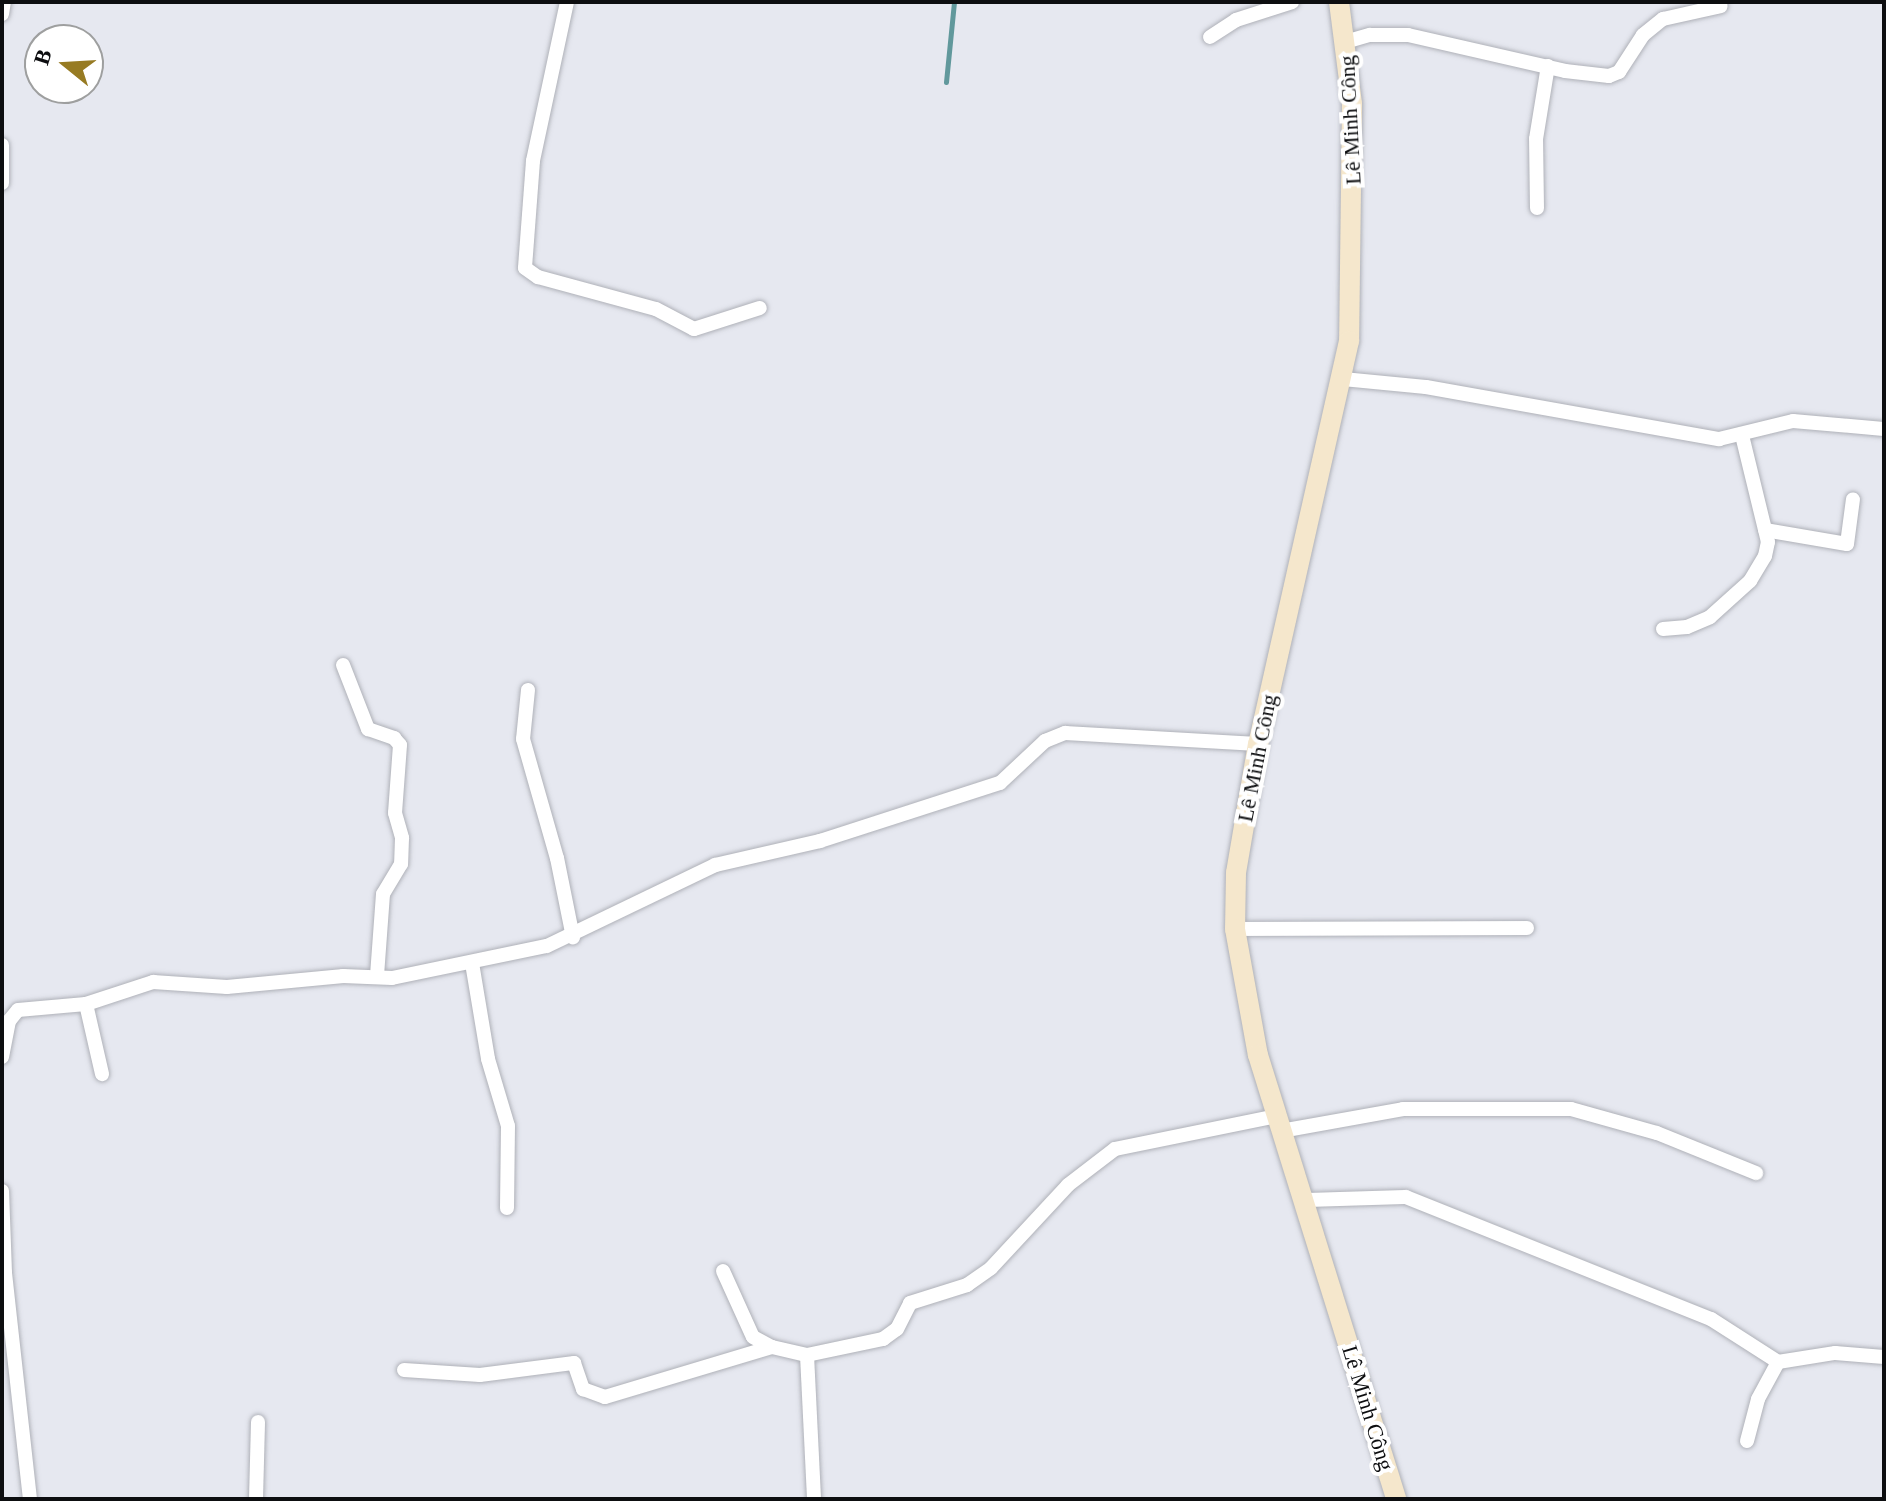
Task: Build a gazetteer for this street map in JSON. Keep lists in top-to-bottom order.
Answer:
{
  "streets": {
    "main road": ["Lê Minh Công"]
  },
  "north": "left"
}
